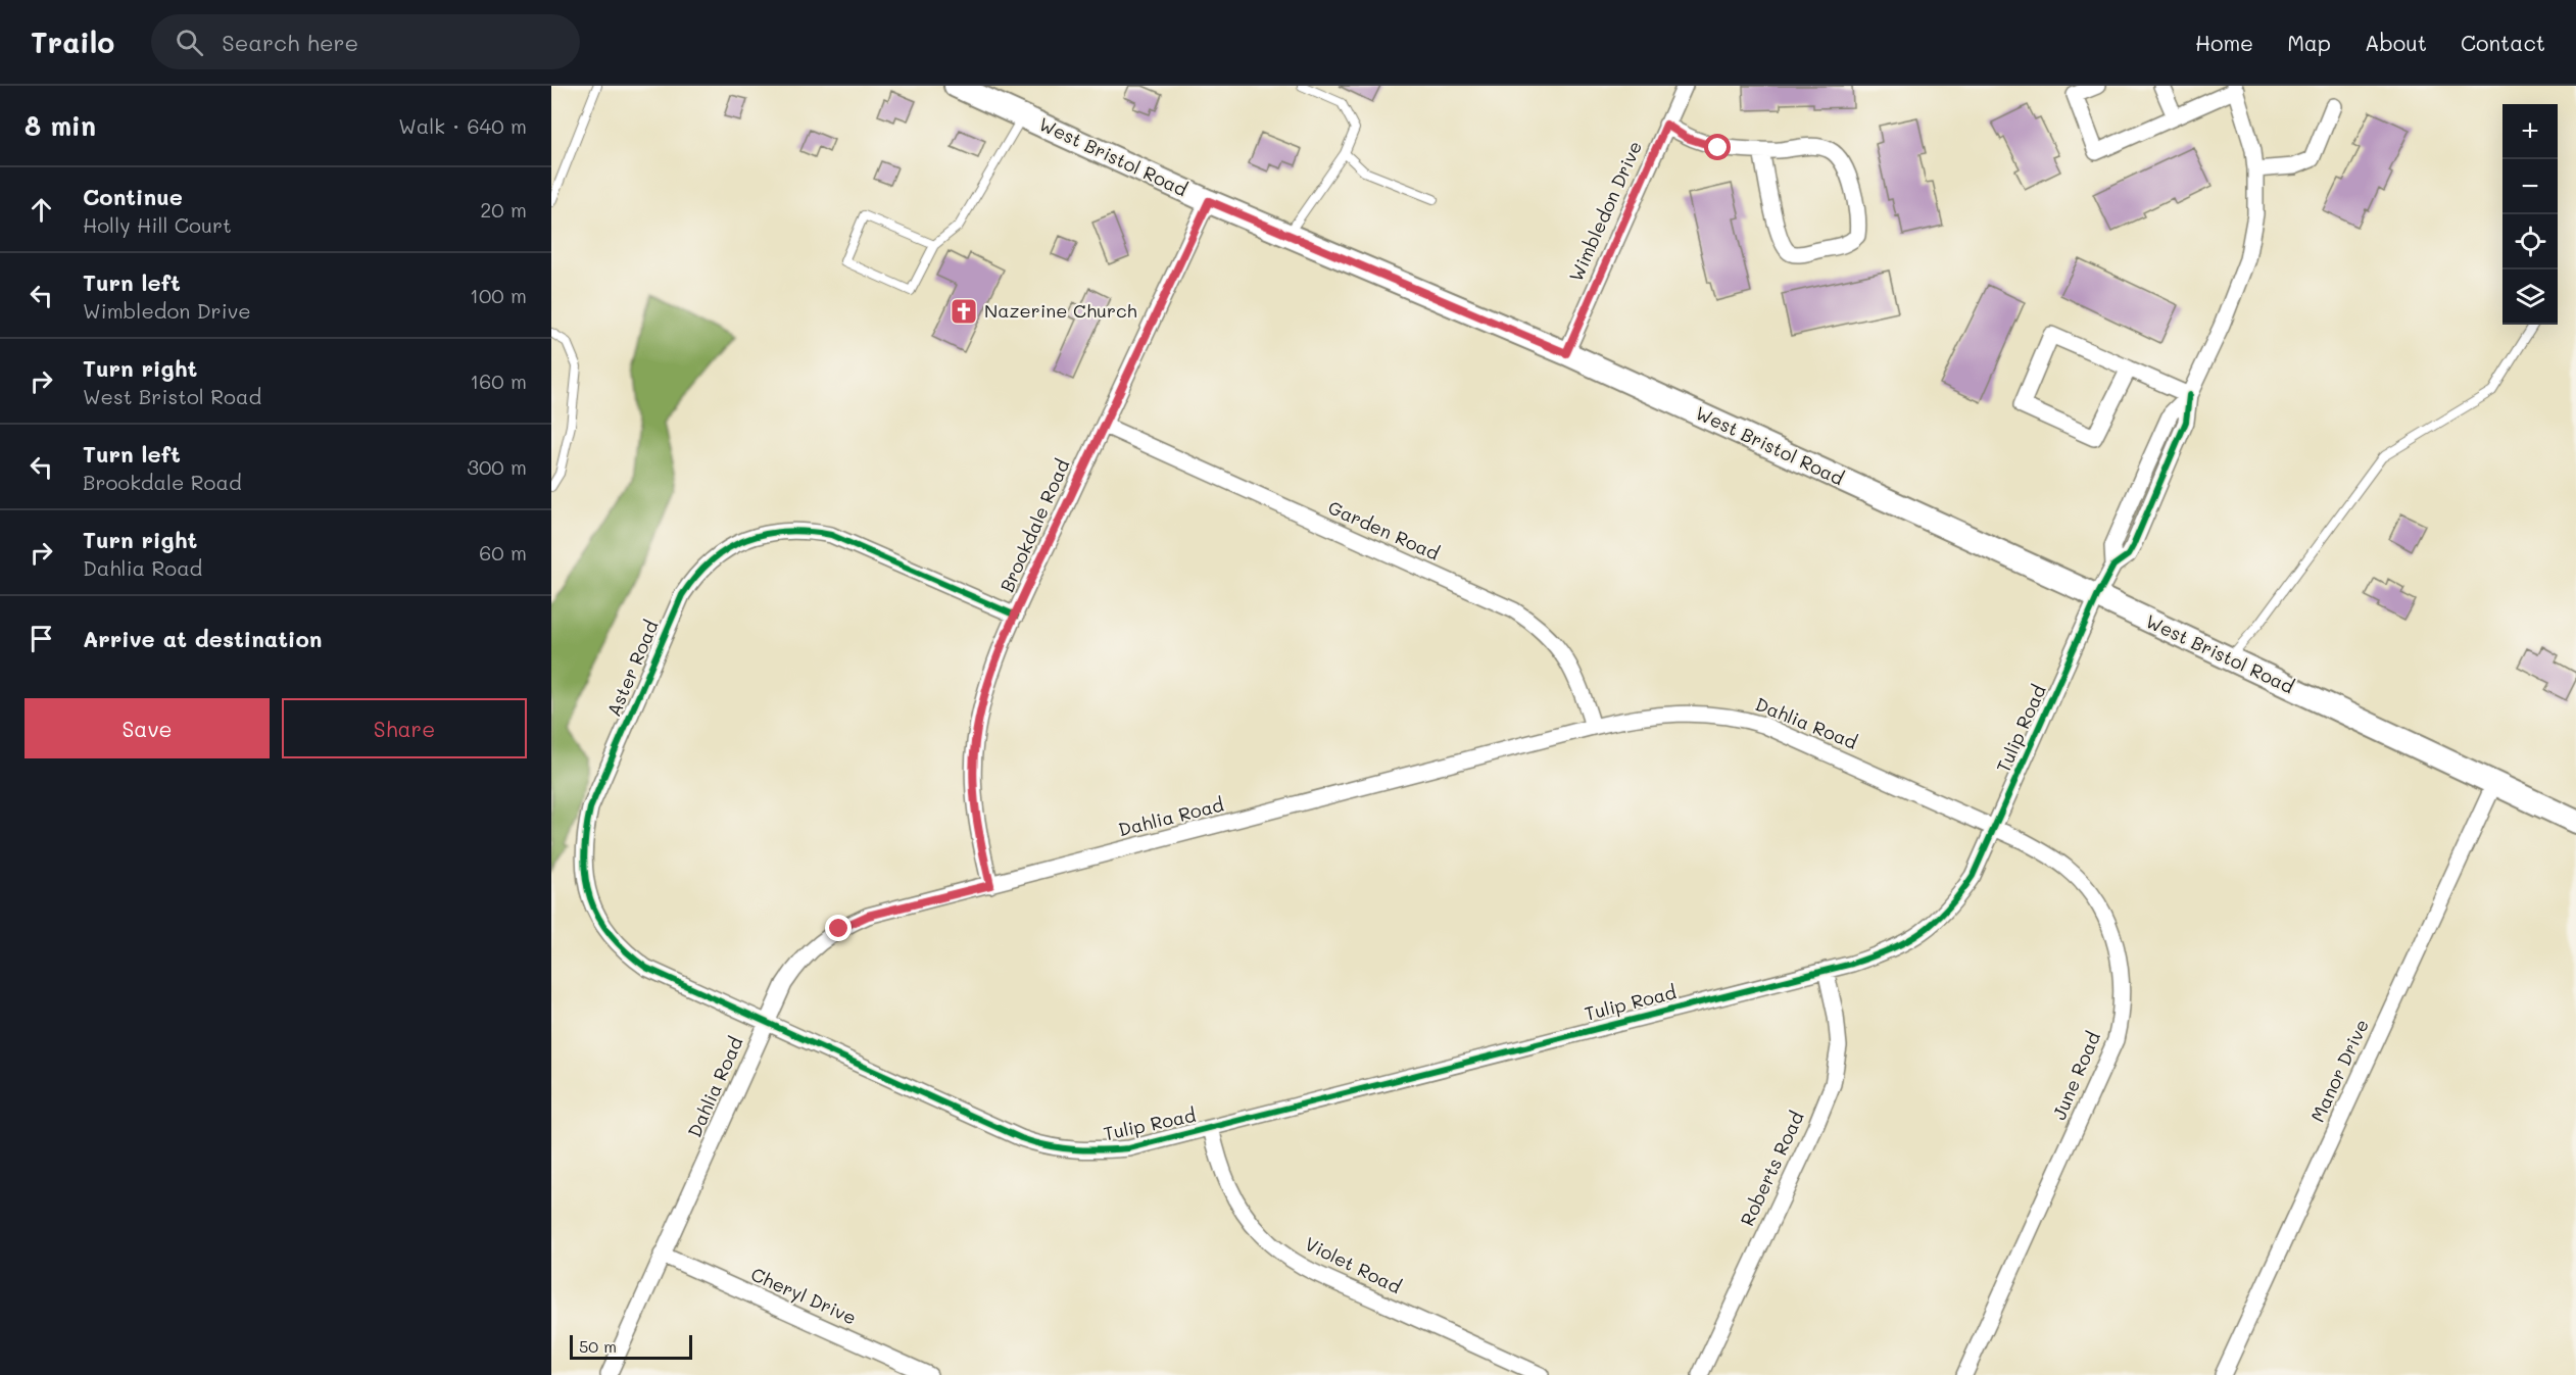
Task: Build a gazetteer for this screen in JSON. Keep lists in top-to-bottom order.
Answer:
{
  "streets": {
    "main road": ["West Bristol Road"],
    "street": [
      "Wimbledon Drive",
      "Brookdale Road",
      "Garden Road",
      "Aster Road",
      "Dahlia Road",
      "Tulip Road",
      "Manor Drive",
      "June Road",
      "Roberts Road",
      "Violet Road",
      "Cheryl Drive"
    ]
  },
  "crossings": [
    ["West Bristol Road", "Wimbledon Drive"],
    ["West Bristol Road", "Brookdale Road"],
    ["West Bristol Road", "Tulip Road"],
    ["West Bristol Road", "Manor Drive"],
    ["Brookdale Road", "Garden Road"],
    ["Brookdale Road", "Aster Road"],
    ["Brookdale Road", "Dahlia Road"],
    ["Garden Road", "Dahlia Road"],
    ["Aster Road", "Dahlia Road"],
    ["Aster Road", "Tulip Road"],
    ["Dahlia Road", "Tulip Road"],
    ["Dahlia Road", "June Road"],
    ["Dahlia Road", "Cheryl Drive"],
    ["Tulip Road", "June Road"],
    ["Tulip Road", "Roberts Road"],
    ["Tulip Road", "Violet Road"]
  ],
  "places": {
    "church": ["Nazerine Church"]
  },
  "scale_bar": "50 m",
  "page": {
    "header": "Trailo",
    "search": "Search here",
    "nav": [
      "Home",
      "Map",
      "About",
      "Contact"
    ],
    "heading": ["8 min", "Walk · 640 m"],
    "map_buttons": ["+", "−"],
    "list": [
      ["Continue", "Holly Hill Court", "20 m"],
      ["Turn left", "Wimbledon Drive", "100 m"],
      ["Turn right", "West Bristol Road", "160 m"],
      ["Turn left", "Brookdale Road", "300 m"],
      ["Turn right", "Dahlia Road", "60 m"],
      "Arrive at destination"
    ],
    "buttons": ["Save", "Share"],
    "scale": "50 m"
  }
}
